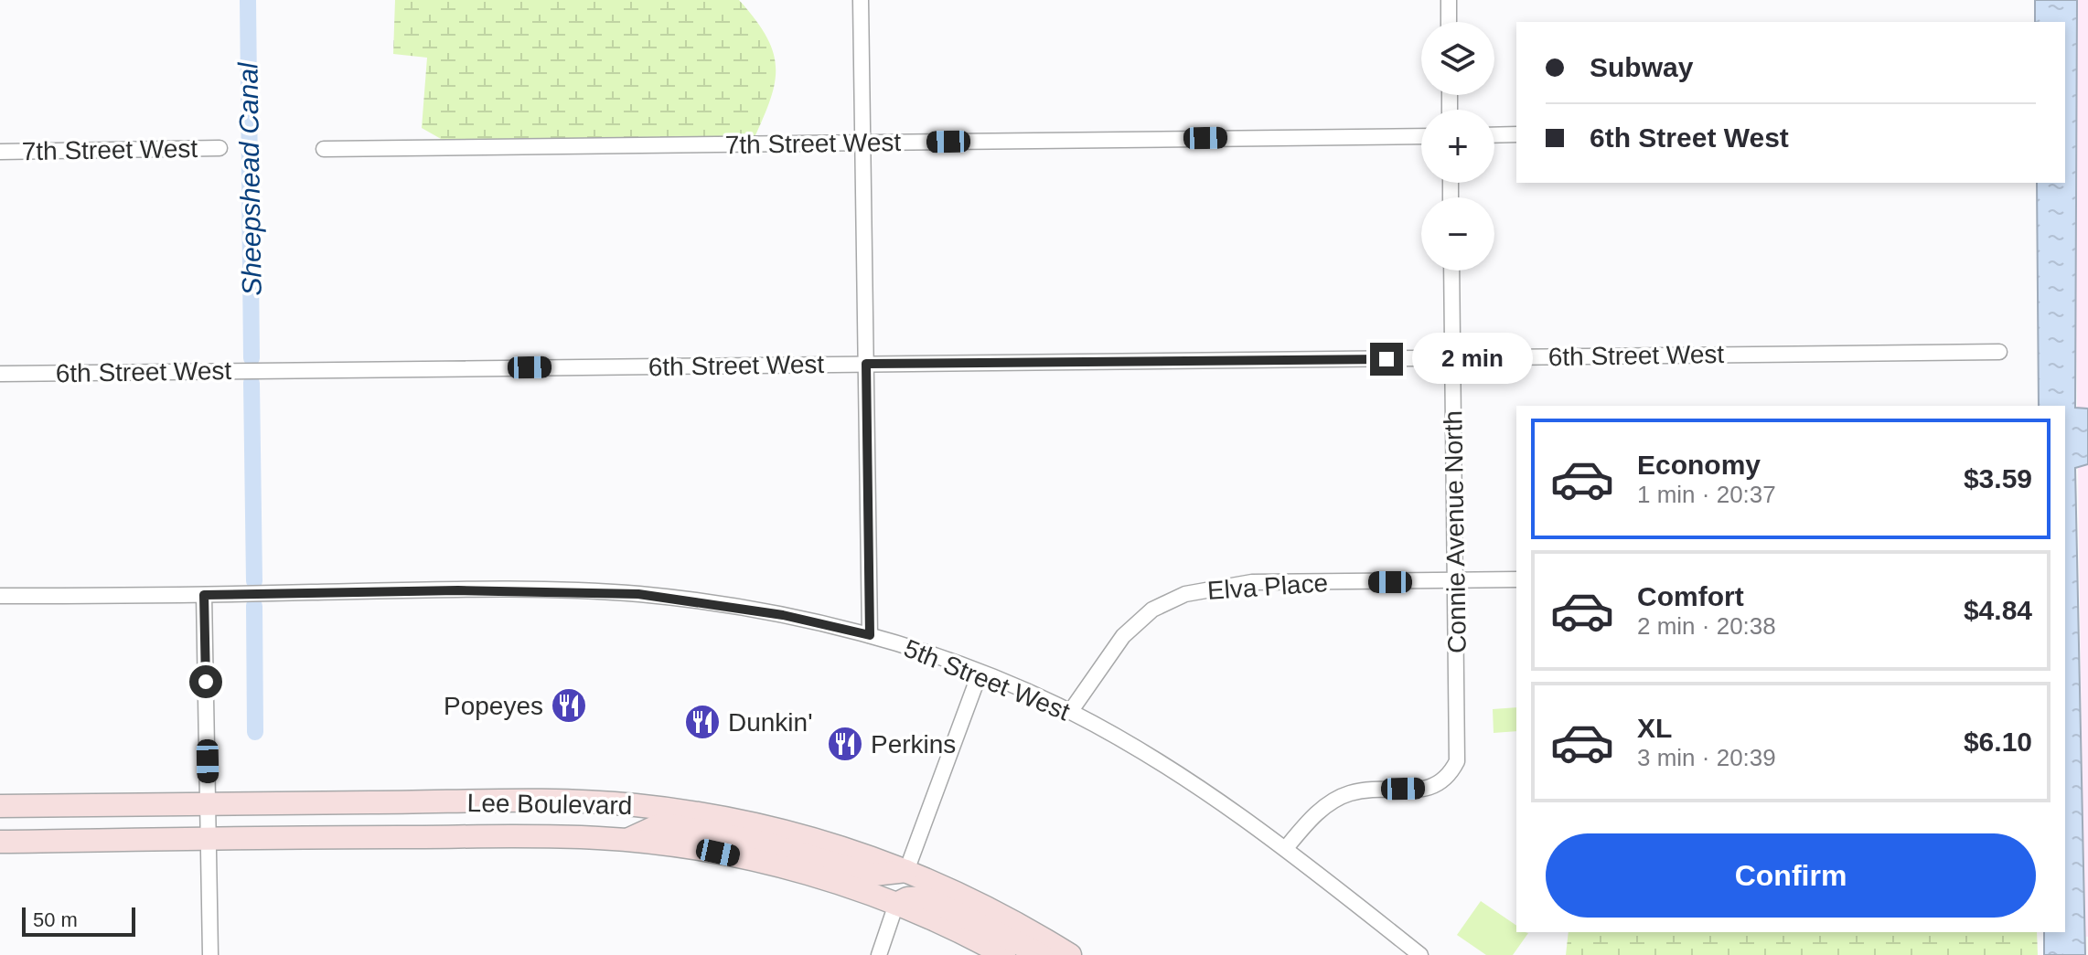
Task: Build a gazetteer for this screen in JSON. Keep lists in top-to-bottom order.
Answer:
{
  "streets": {
    "main road": ["Lee Boulevard"],
    "street": [
      "7th Street West",
      "6th Street West",
      "Connie Avenue North",
      "Elva Place",
      "5th Street West"
    ]
  },
  "crossings": [
    ["6th Street West", "Connie Avenue North"],
    ["Connie Avenue North", "Elva Place"],
    ["Connie Avenue North", "5th Street West"],
    ["Elva Place", "5th Street West"]
  ],
  "water": ["Sheepshead Canal"],
  "places": {
    "restaurant": ["Popeyes", "Dunkin'", "Perkins"]
  },
  "scale_bar": "50 m",
  "page": {
    "map_buttons": ["+", "−"],
    "banner": ["Subway", "6th Street West"],
    "bubble": "2 min",
    "list": [
      {
        "name": "Economy",
        "note": "1 min · 20:37",
        "value": "$3.59"
      },
      {
        "name": "Comfort",
        "note": "2 min · 20:38",
        "value": "$4.84"
      },
      {
        "name": "XL",
        "note": "3 min · 20:39",
        "value": "$6.10"
      }
    ],
    "buttons": "Confirm",
    "scale": "50 m"
  }
}
